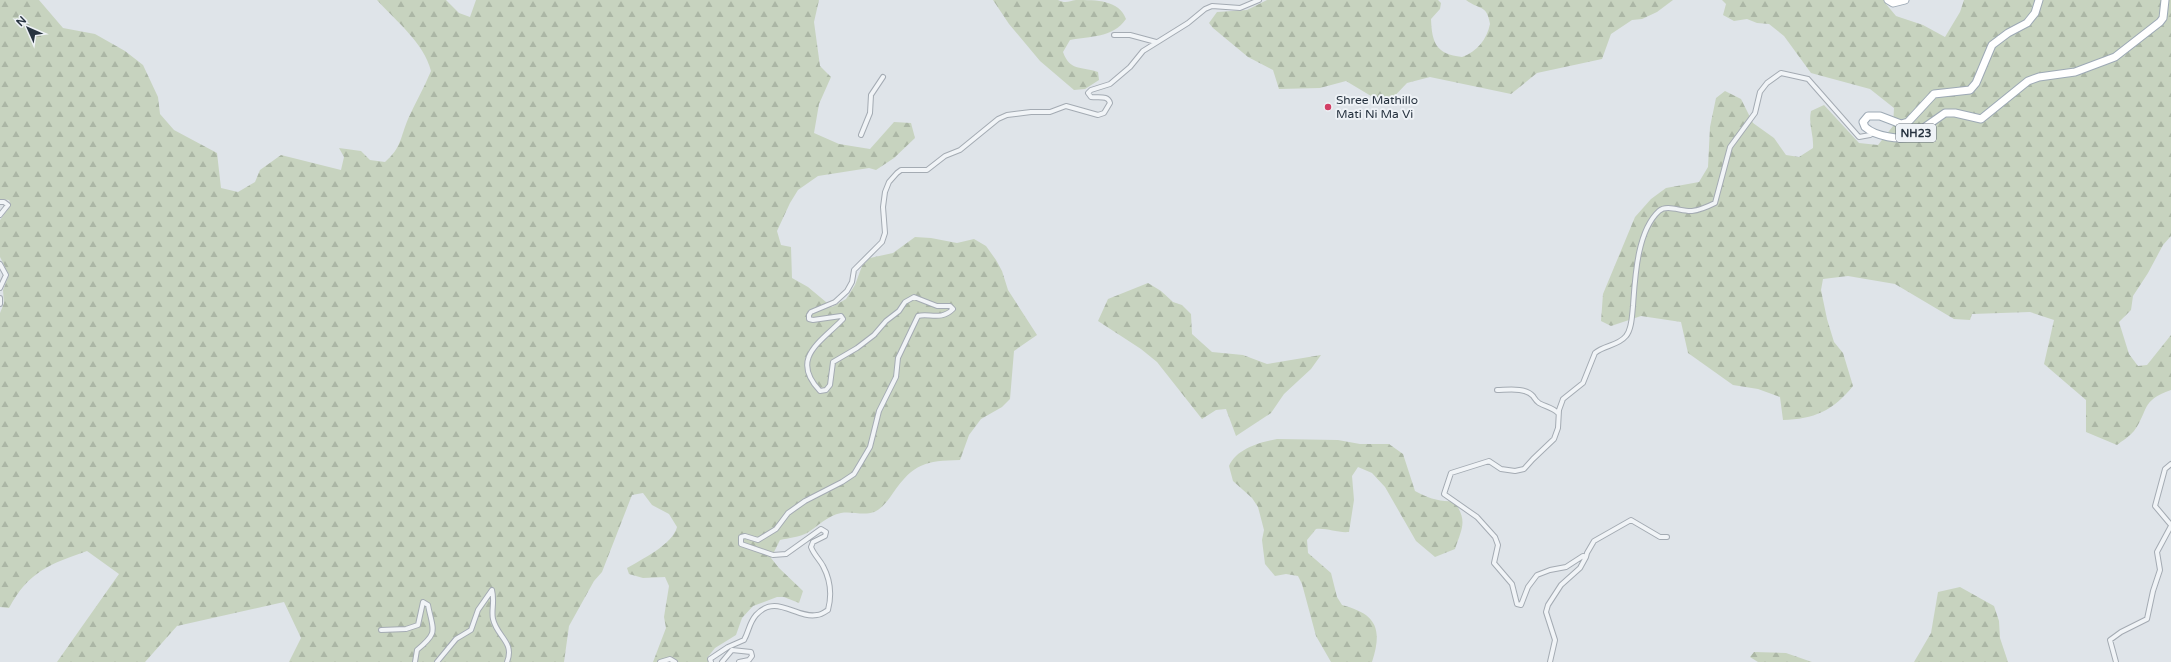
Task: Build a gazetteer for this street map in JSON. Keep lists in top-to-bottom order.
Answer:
{
  "streets": {
    "main road": ["NH23"]
  },
  "places": ["Shree Mathillo Mati Ni Ma Vi"],
  "north": "top left"
}
